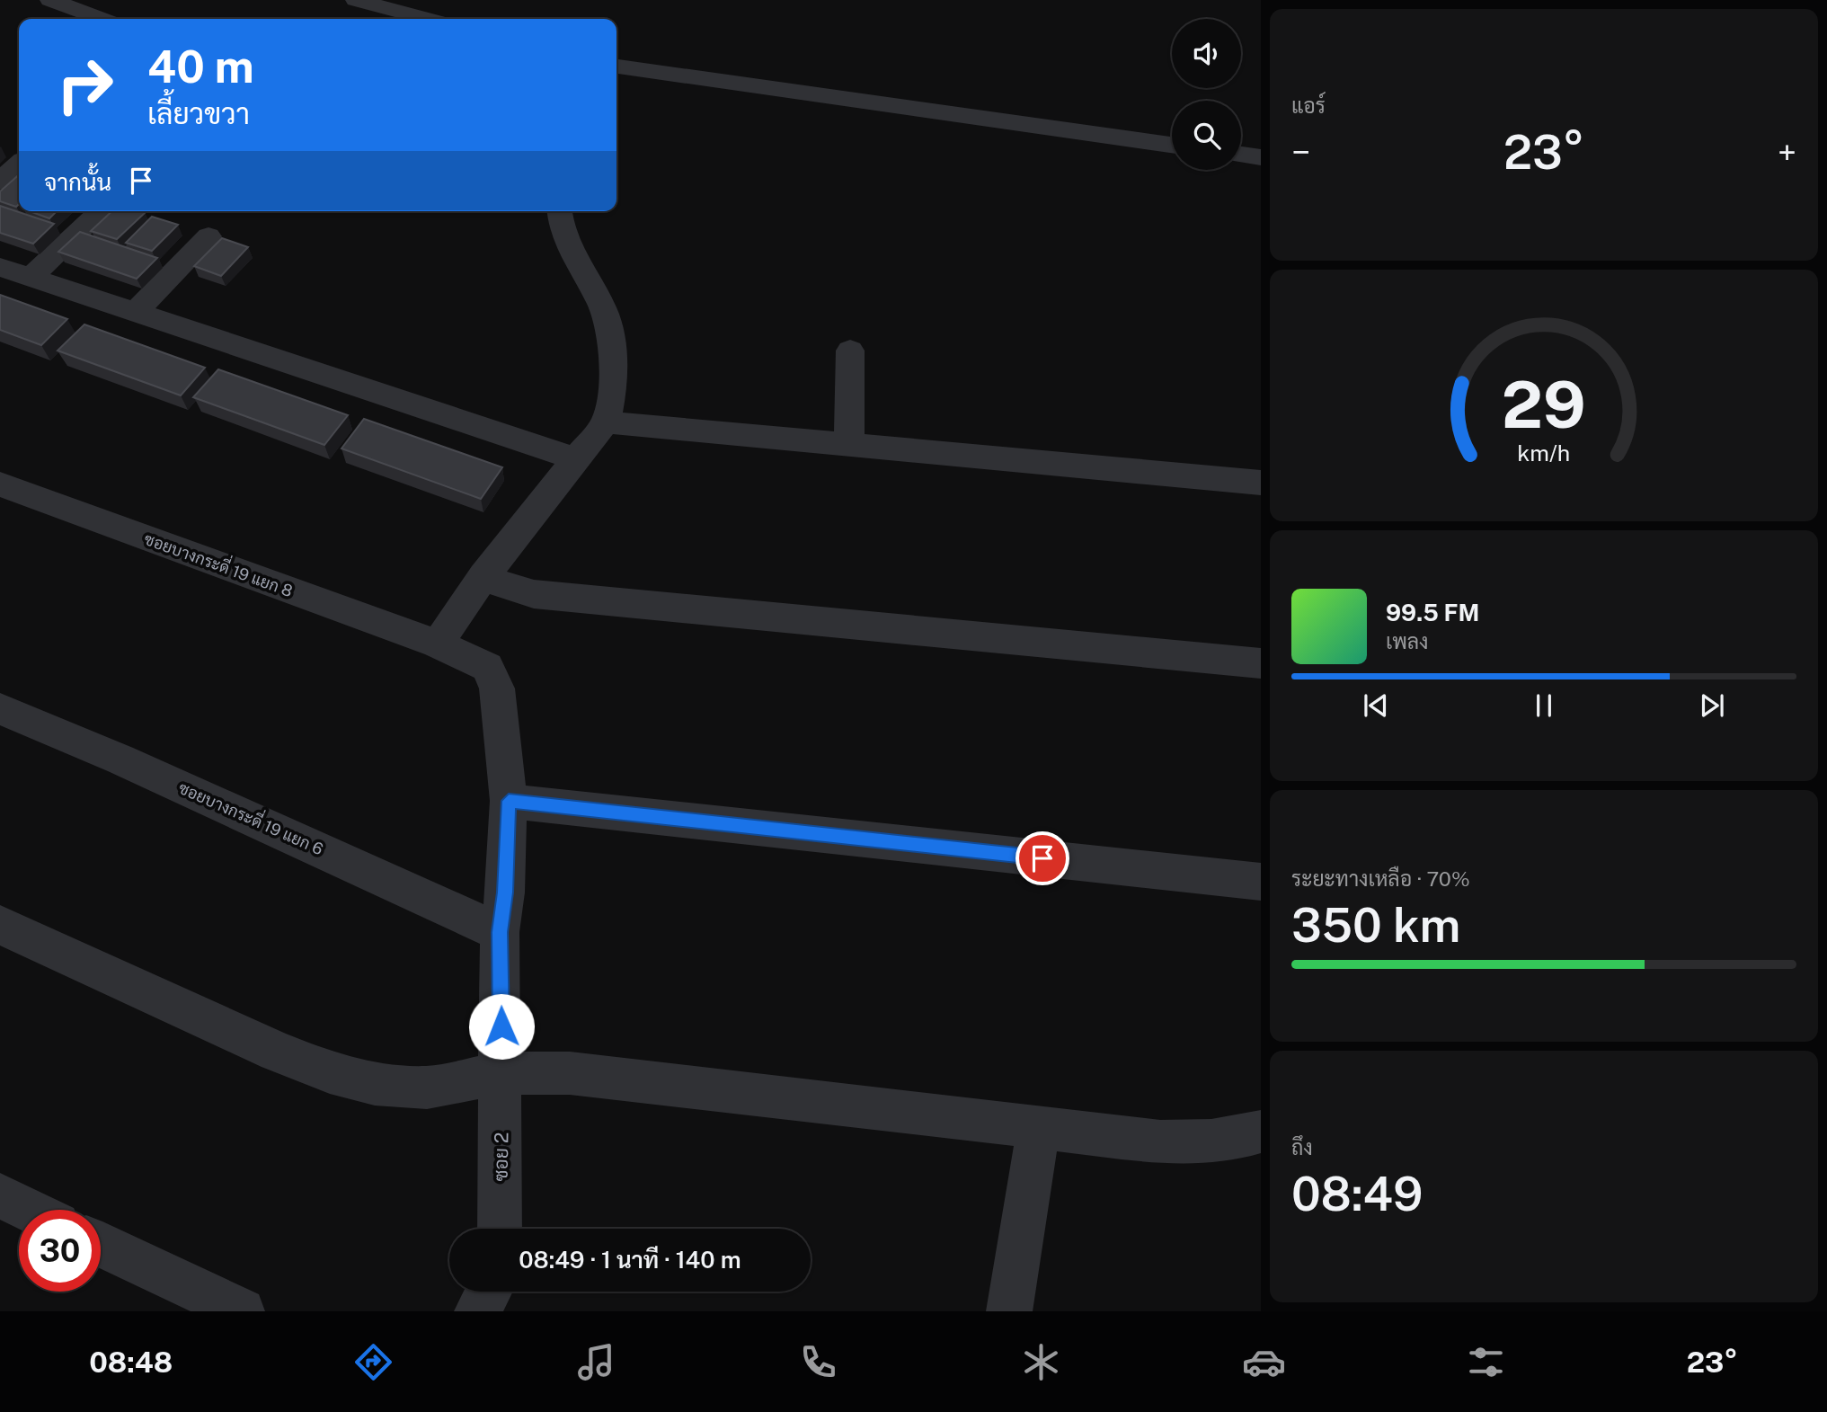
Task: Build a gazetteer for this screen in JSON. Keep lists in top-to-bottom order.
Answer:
{
  "streets": {
    "street": ["ซอยบางกระดี่ 19 แยก 8", "ซอยบางกระดี่ 19 แยก 6", "ซอย 2"]
  },
  "crossings": [
    ["ซอยบางกระดี่ 19 แยก 8", "ซอย 2"],
    ["ซอยบางกระดี่ 19 แยก 6", "ซอย 2"]
  ],
  "page": {
    "tile": [
      "แอร์",
      ["ระยะทางเหลือ · 70%", "350 km"],
      ["ถึง", "08:49"]
    ],
    "turn": ["40 m", "เลี้ยวขวา"],
    "heat": ["−", "23°", "+"],
    "then": "จากนั้น",
    "song": ["99.5 FM", "เพลง"],
    "limit": "30",
    "trip": "08:49 · 1 นาที · 140 m",
    "tabs": ["08:48", "23°"],
    "gauge": ["29", "km/h"]
  }
}
